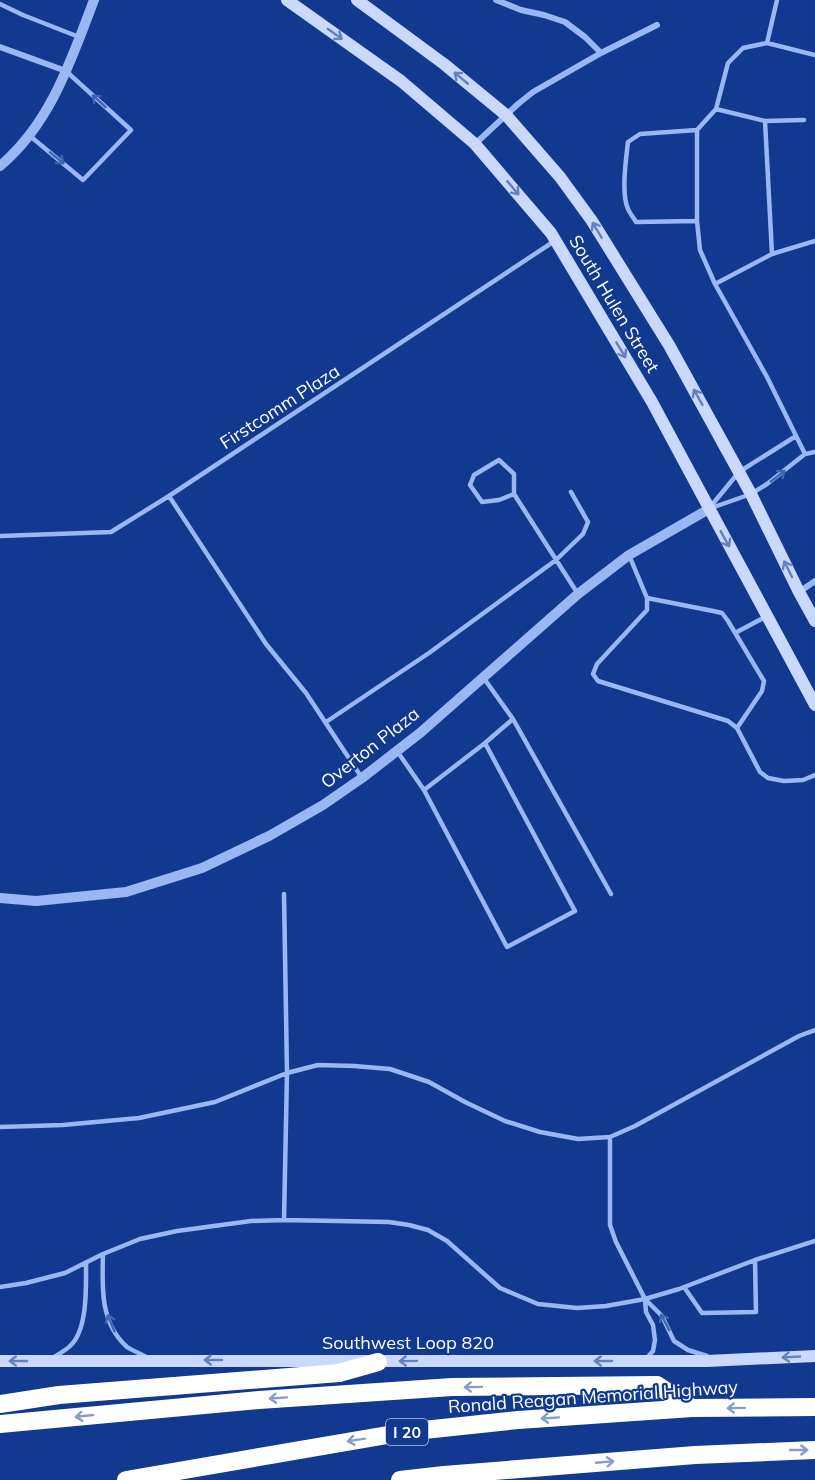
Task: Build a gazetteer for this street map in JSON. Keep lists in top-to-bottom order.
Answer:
{
  "streets": {
    "highway": ["Ronald Reagan Memorial Highway", "I 20"],
    "main road": ["South Hulen Street", "Southwest Loop 820"],
    "street": ["Overton Plaza"],
    "lane": ["Firstcomm Plaza"]
  },
  "crossings": [
    ["South Hulen Street", "Firstcomm Plaza"],
    ["South Hulen Street", "Overton Plaza"]
  ],
  "one_way": ["Southwest Loop 820"]
}
